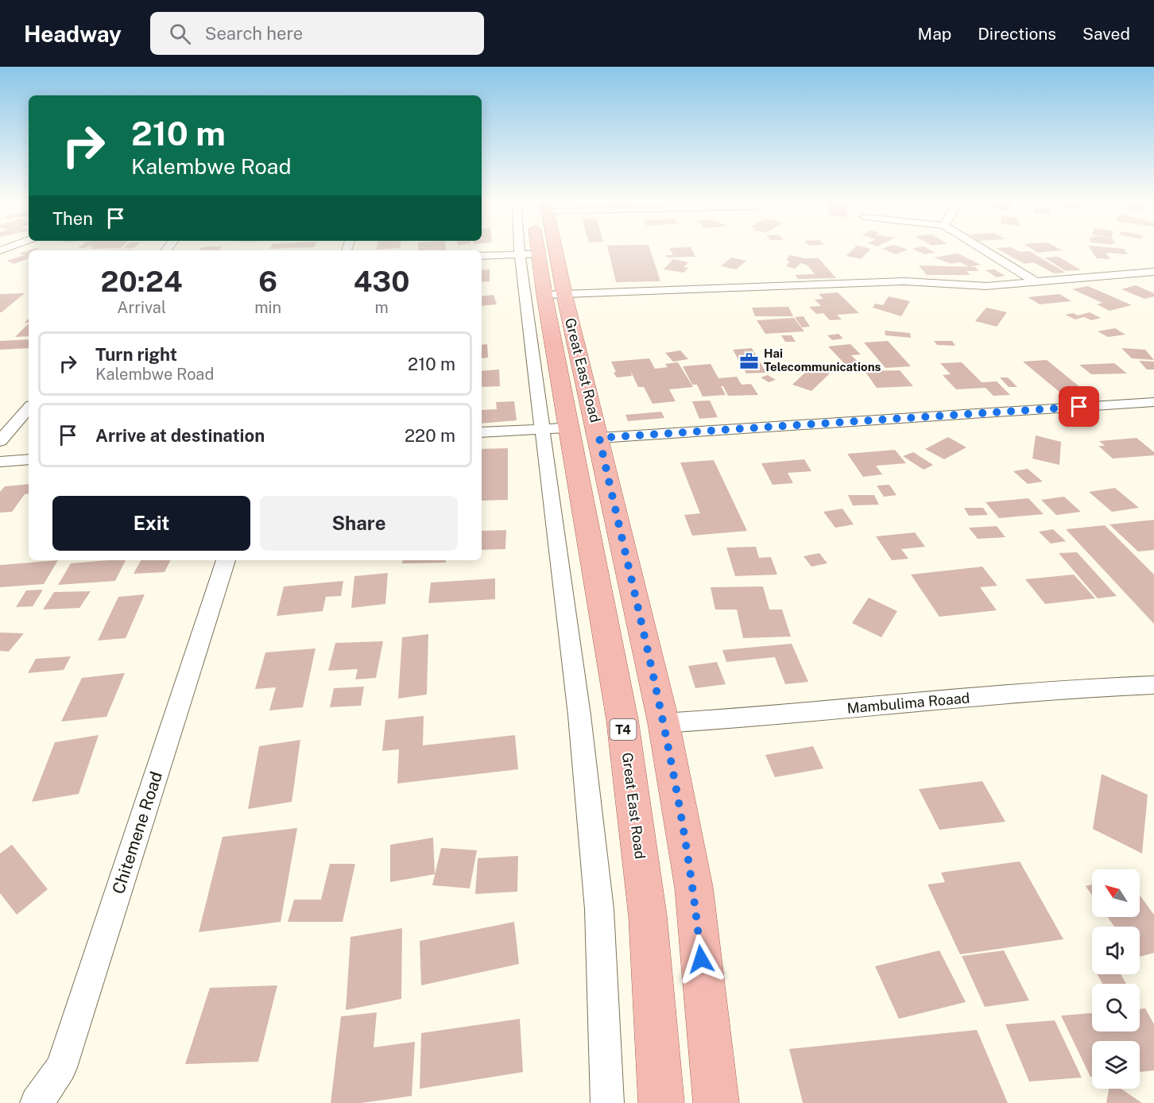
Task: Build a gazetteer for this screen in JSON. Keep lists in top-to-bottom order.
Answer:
{
  "streets": {
    "main road": ["Great East Road", "T4"],
    "street": ["Mambulima Roaad", "Chitemene Road"]
  },
  "crossings": [
    ["Great East Road", "Mambulima Roaad"]
  ],
  "places": {
    "office": ["Hai Telecommunications"]
  },
  "north": "top left",
  "page": {
    "header": "Headway",
    "search": "Search here",
    "nav": ["Map", "Directions", "Saved"],
    "turn": ["210 m", "Kalembwe Road"],
    "then": "Then",
    "eta": [
      "20:24",
      "Arrival",
      "6",
      "min",
      "430",
      "m"
    ],
    "list": [
      {
        "name": "Turn right",
        "note": "Kalembwe Road",
        "value": "210 m"
      },
      {
        "name": "Arrive at destination",
        "value": "220 m"
      }
    ],
    "buttons": ["Exit", "Share"]
  }
}
